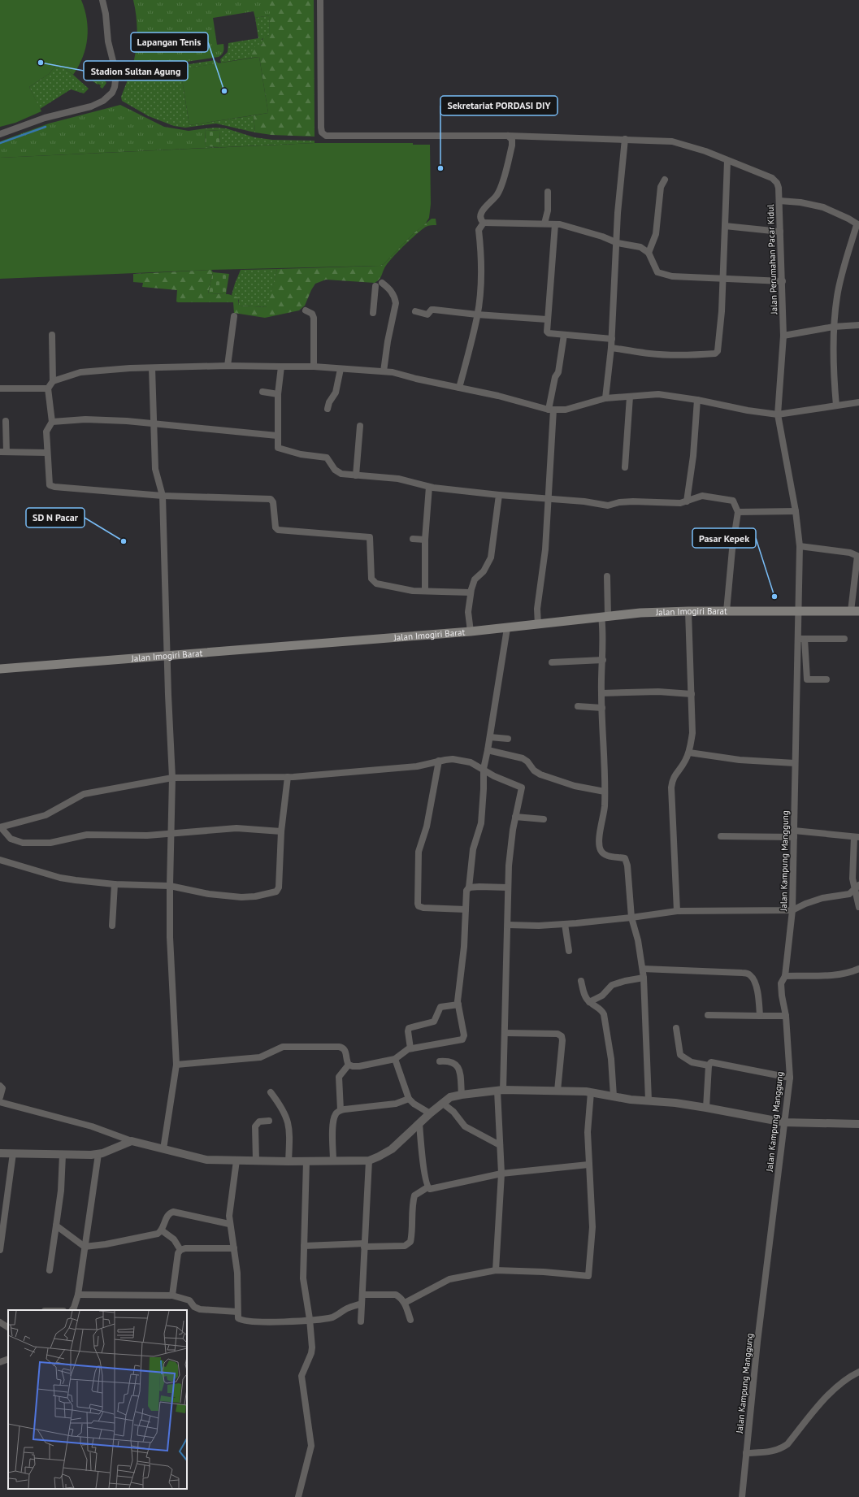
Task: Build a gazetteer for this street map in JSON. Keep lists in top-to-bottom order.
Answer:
{
  "streets": {
    "main road": ["Jalan Imogiri Barat"],
    "street": ["Jalan Perumahan Pacar Kidul", "Jalan Kampung Manggung"]
  },
  "crossings": [
    ["Jalan Perumahan Pacar Kidul", "Jalan Imogiri Barat"],
    ["Jalan Perumahan Pacar Kidul", "Jalan Kampung Manggung"],
    ["Jalan Imogiri Barat", "Jalan Kampung Manggung"]
  ],
  "places": [
    "Stadion Sultan Agung",
    "Lapangan Tenis",
    "Sekretariat PORDASI DIY",
    "SD N Pacar",
    "Pasar Kepek"
  ]
}
